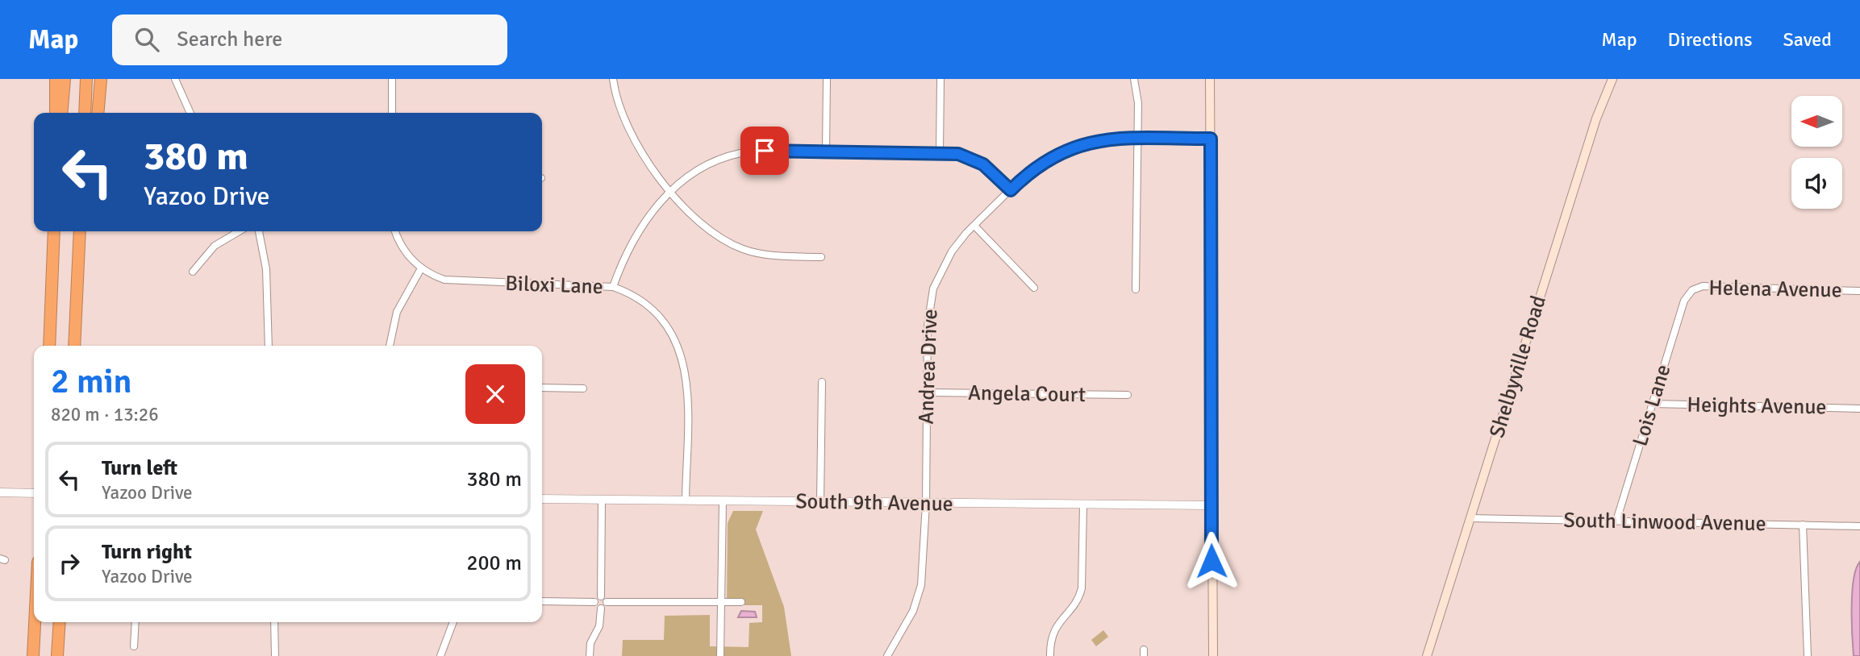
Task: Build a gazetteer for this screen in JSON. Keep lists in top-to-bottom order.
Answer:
{
  "streets": {
    "main road": ["Shelbyville Road"],
    "street": [
      "Biloxi Lane",
      "Helena Avenue",
      "Andrea Drive",
      "Angela Court",
      "Lois Lane",
      "Heights Avenue",
      "South 9th Avenue",
      "South Linwood Avenue"
    ]
  },
  "crossings": [
    ["Biloxi Lane", "South 9th Avenue"],
    ["Helena Avenue", "Lois Lane"],
    ["Andrea Drive", "Angela Court"],
    ["Andrea Drive", "South 9th Avenue"],
    ["Shelbyville Road", "South Linwood Avenue"],
    ["Lois Lane", "Heights Avenue"],
    ["Lois Lane", "South Linwood Avenue"]
  ],
  "north": "left",
  "page": {
    "header": "Map",
    "search": "Search here",
    "nav": ["Map", "Directions", "Saved"],
    "turn": ["380 m", "Yazoo Drive"],
    "heading": ["2 min", "820 m · 13:26"],
    "list": [
      {
        "name": "Turn left",
        "note": "Yazoo Drive",
        "value": "380 m"
      },
      {
        "name": "Turn right",
        "note": "Yazoo Drive",
        "value": "200 m"
      }
    ]
  }
}
